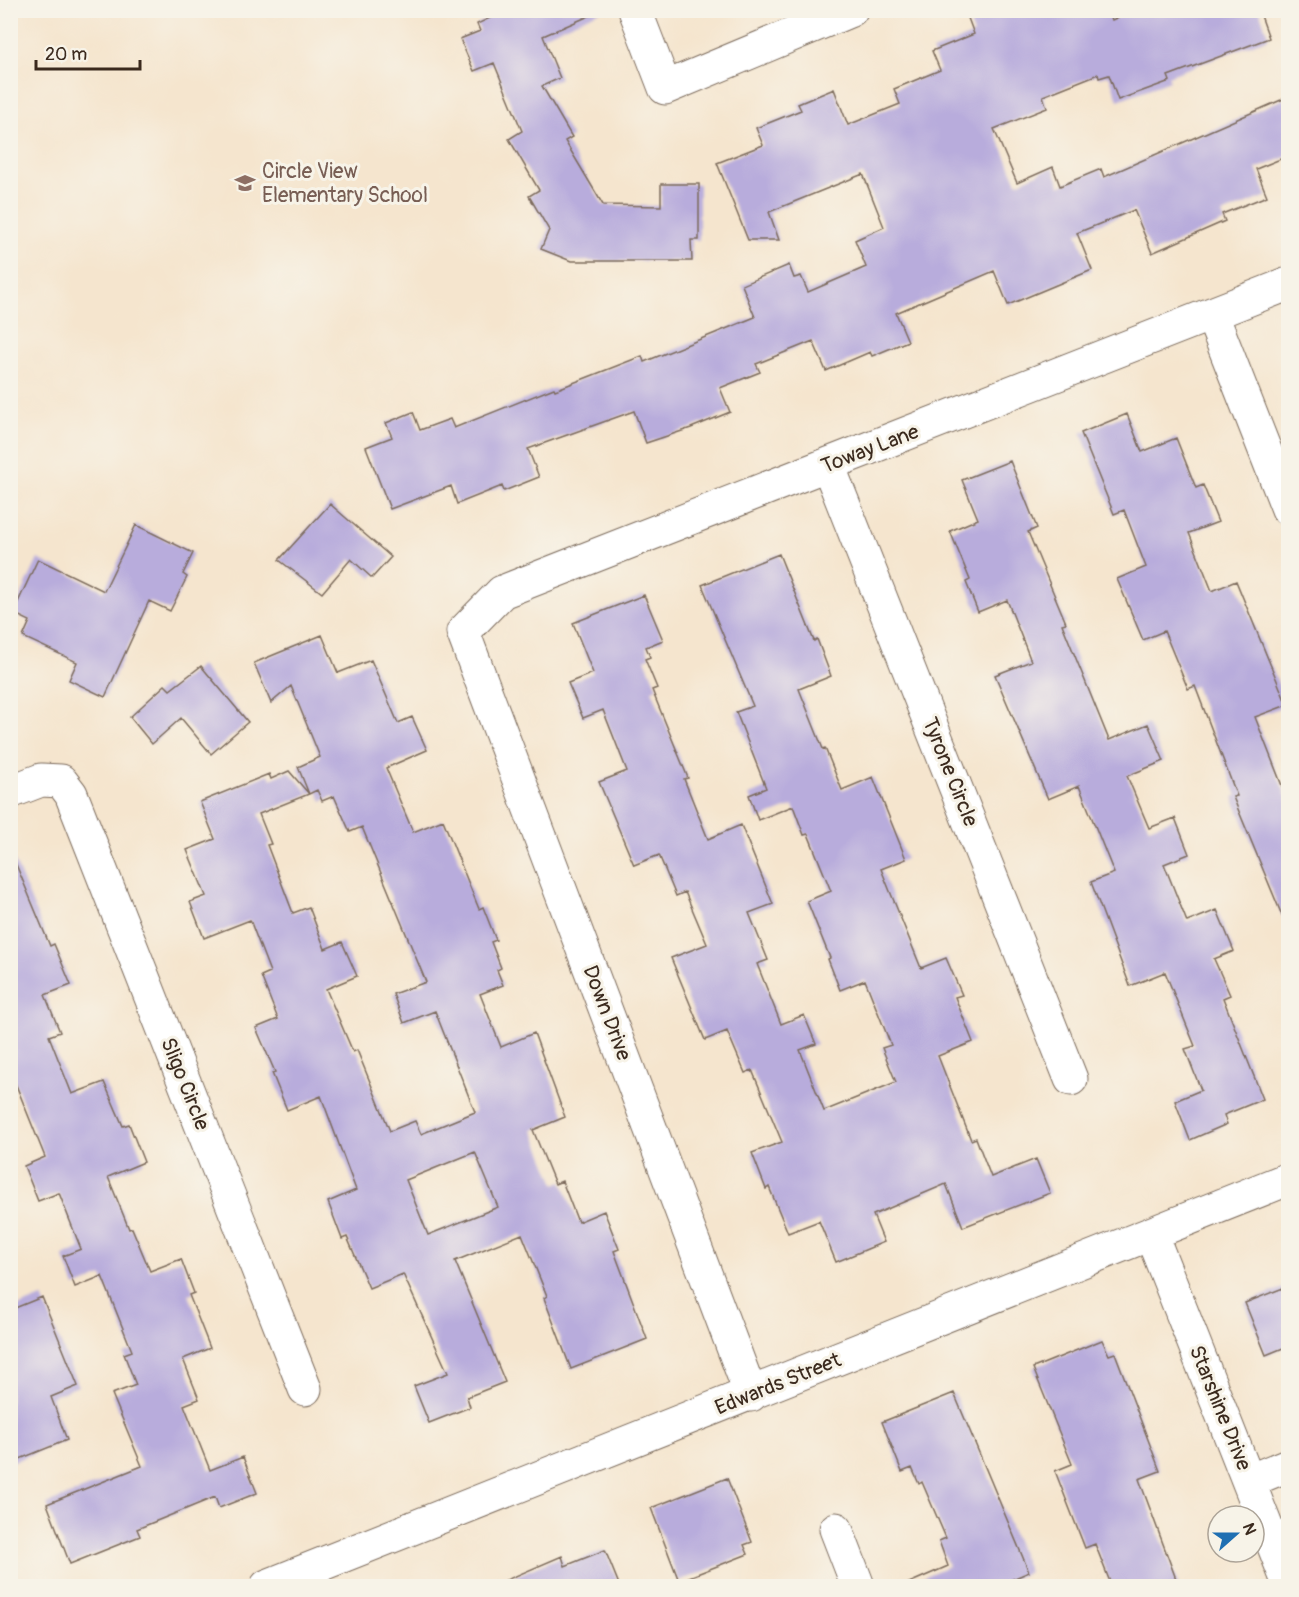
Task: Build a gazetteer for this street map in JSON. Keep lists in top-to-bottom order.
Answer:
{
  "streets": {
    "street": [
      "Toway Lane",
      "Tyrone Circle",
      "Down Drive",
      "Sligo Circle",
      "Edwards Street",
      "Starshine Drive"
    ]
  },
  "crossings": [
    ["Toway Lane", "Tyrone Circle"],
    ["Toway Lane", "Down Drive"],
    ["Down Drive", "Edwards Street"],
    ["Edwards Street", "Starshine Drive"]
  ],
  "places": {
    "school or university": ["Circle View Elementary School"]
  },
  "scale_bar": "20 m",
  "north": "right"
}
